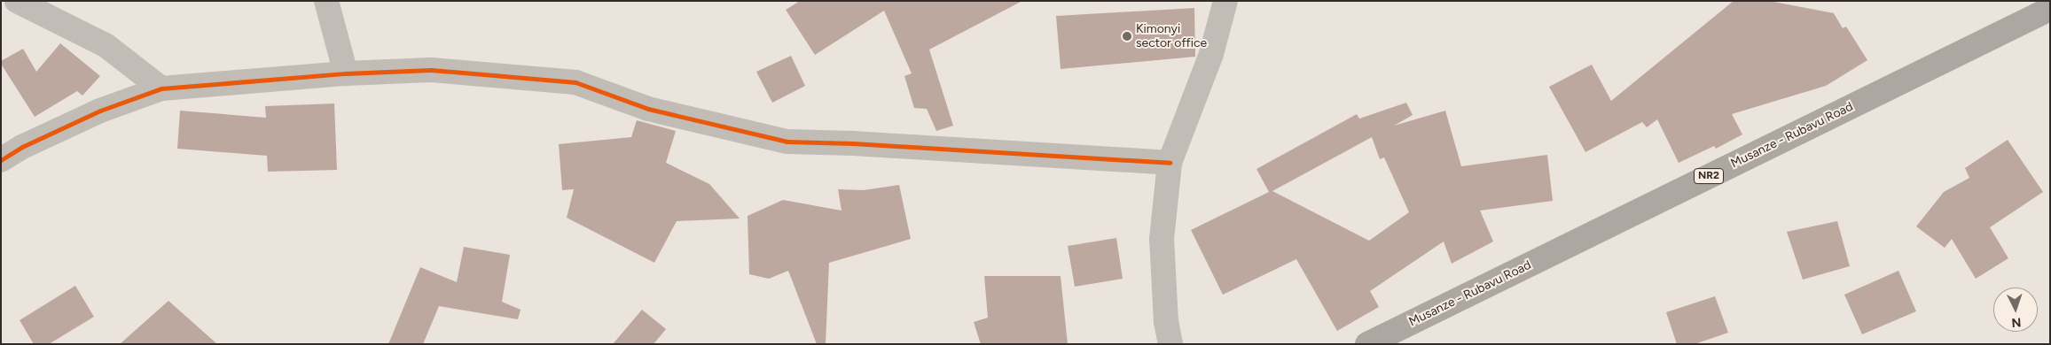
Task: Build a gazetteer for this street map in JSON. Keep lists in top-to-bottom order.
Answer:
{
  "streets": {
    "highway": ["Musanze - Rubavu Road", "NR2"]
  },
  "places": ["Kimonyi sector office"],
  "north": "bottom"
}
